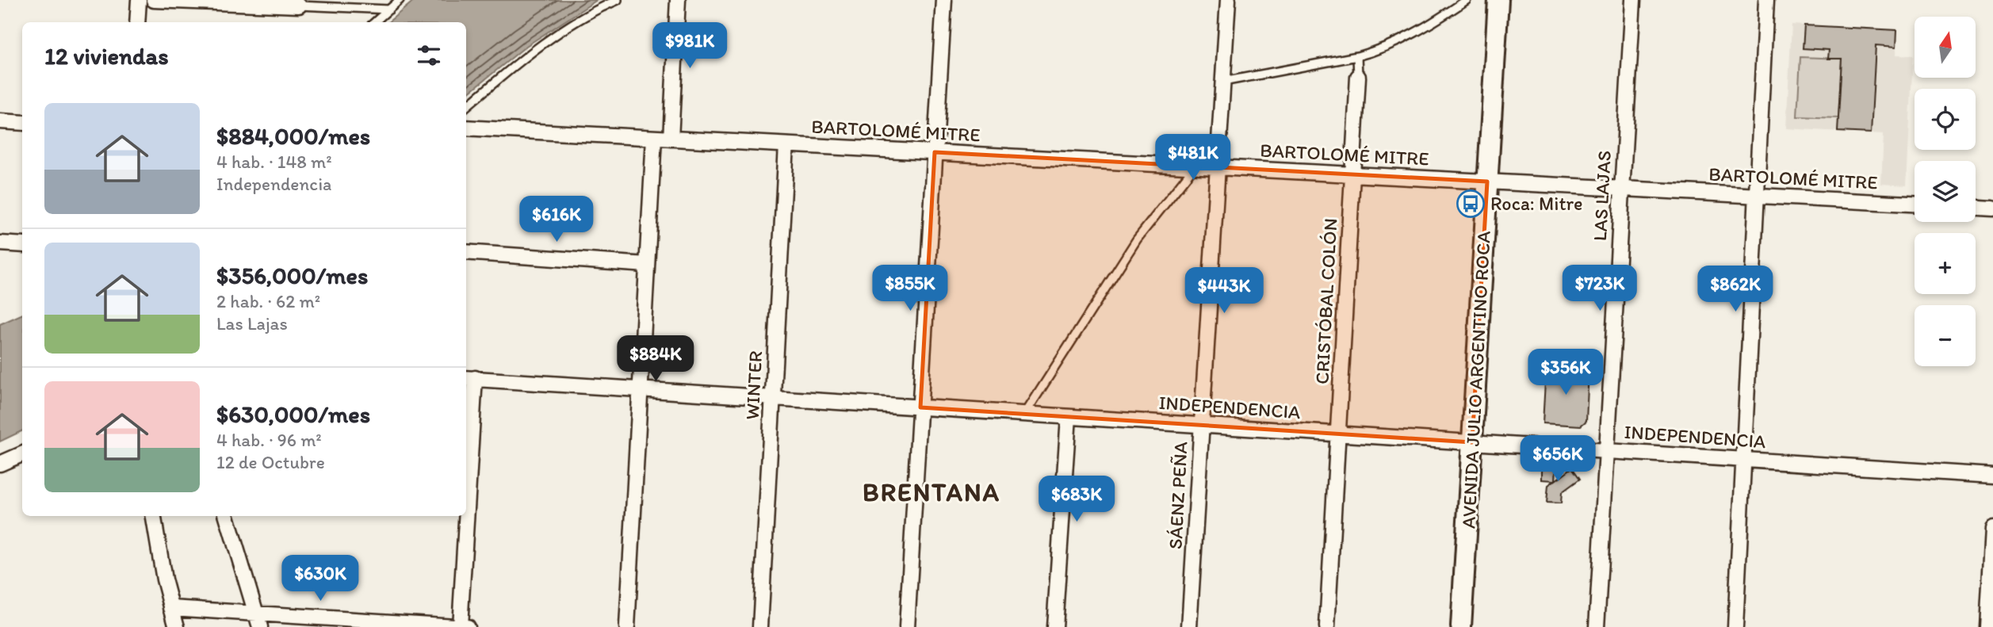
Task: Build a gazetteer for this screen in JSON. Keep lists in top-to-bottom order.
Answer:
{
  "streets": {
    "main road": ["AVENIDA JULIO ARGENTINO ROCA"],
    "street": [
      "BARTOLOMÉ MITRE",
      "LAS LAJAS",
      "CRISTÓBAL COLÓN",
      "WINTER",
      "INDEPENDENCIA",
      "SÁENZ PEÑA"
    ]
  },
  "crossings": [
    ["BARTOLOMÉ MITRE", "LAS LAJAS"],
    ["BARTOLOMÉ MITRE", "CRISTÓBAL COLÓN"],
    ["BARTOLOMÉ MITRE", "AVENIDA JULIO ARGENTINO ROCA"],
    ["BARTOLOMÉ MITRE", "WINTER"],
    ["BARTOLOMÉ MITRE", "SÁENZ PEÑA"],
    ["LAS LAJAS", "INDEPENDENCIA"],
    ["CRISTÓBAL COLÓN", "INDEPENDENCIA"],
    ["AVENIDA JULIO ARGENTINO ROCA", "INDEPENDENCIA"],
    ["WINTER", "INDEPENDENCIA"],
    ["INDEPENDENCIA", "SÁENZ PEÑA"]
  ],
  "districts": ["BRENTANA"],
  "places": {
    "bus stop": ["Roca: Mitre"]
  },
  "north": "top",
  "page": {
    "map_buttons": ["+", "−"],
    "price": [
      "$981K",
      "$481K",
      "$616K",
      "$855K",
      "$723K",
      "$862K",
      "$443K",
      "$884K",
      "$356K",
      "$656K",
      "$683K",
      "$630K"
    ],
    "heading": "12 viviendas",
    "list": [
      {
        "name": "$884,000/mes",
        "note": "4 hab. · 148 m² · Independencia"
      },
      {
        "name": "$356,000/mes",
        "note": "2 hab. · 62 m² · Las Lajas"
      },
      {
        "name": "$630,000/mes",
        "note": "4 hab. · 96 m² · 12 de Octubre"
      }
    ]
  }
}
